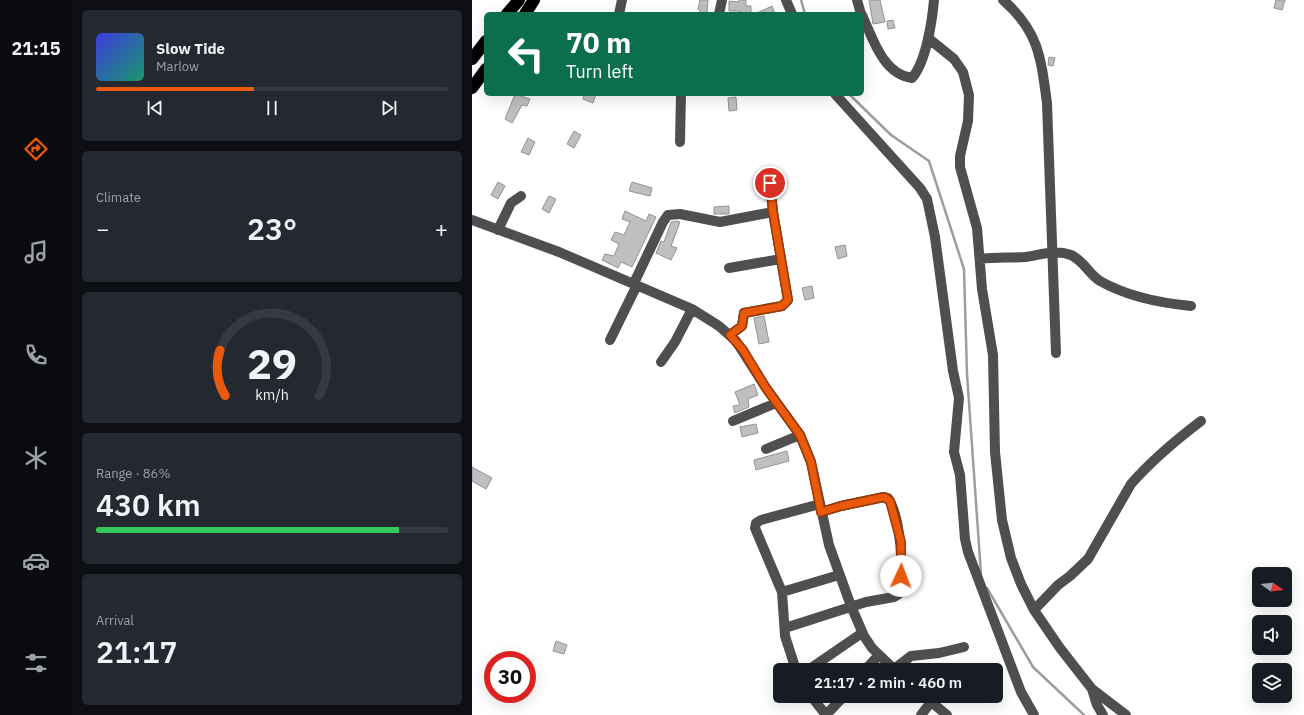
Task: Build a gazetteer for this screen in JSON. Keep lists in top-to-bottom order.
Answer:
{
  "north": "right",
  "page": {
    "tabs": "21:15",
    "turn": ["70 m", "Turn left"],
    "song": ["Slow Tide", "Marlow"],
    "tile": [
      "Climate",
      ["Range · 86%", "430 km"],
      ["Arrival", "21:17"]
    ],
    "heat": ["−", "23°", "+"],
    "limit": "30",
    "trip": "21:17 · 2 min · 460 m",
    "gauge": ["29", "km/h"]
  }
}
